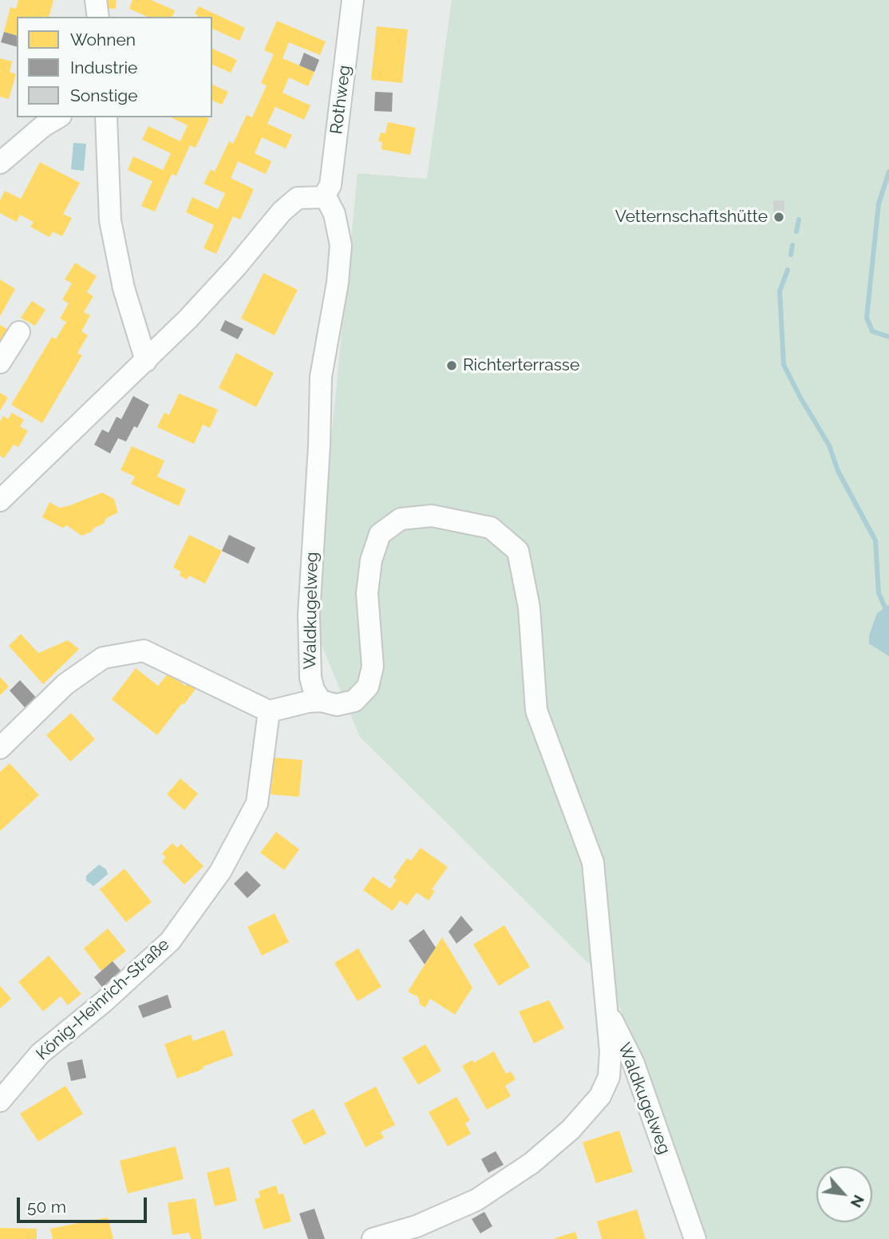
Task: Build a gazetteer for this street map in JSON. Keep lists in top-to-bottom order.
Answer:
{
  "streets": {
    "street": ["Rothweg", "Waldkugelweg", "König-Heinrich-Straße"]
  },
  "crossings": [
    ["Rothweg", "Waldkugelweg"]
  ],
  "places": ["Vetternschaftshütte", "Richterterrasse"],
  "legend": ["Wohnen", "Industrie", "Sonstige"],
  "scale_bar": "50 m",
  "north": "bottom right"
}
